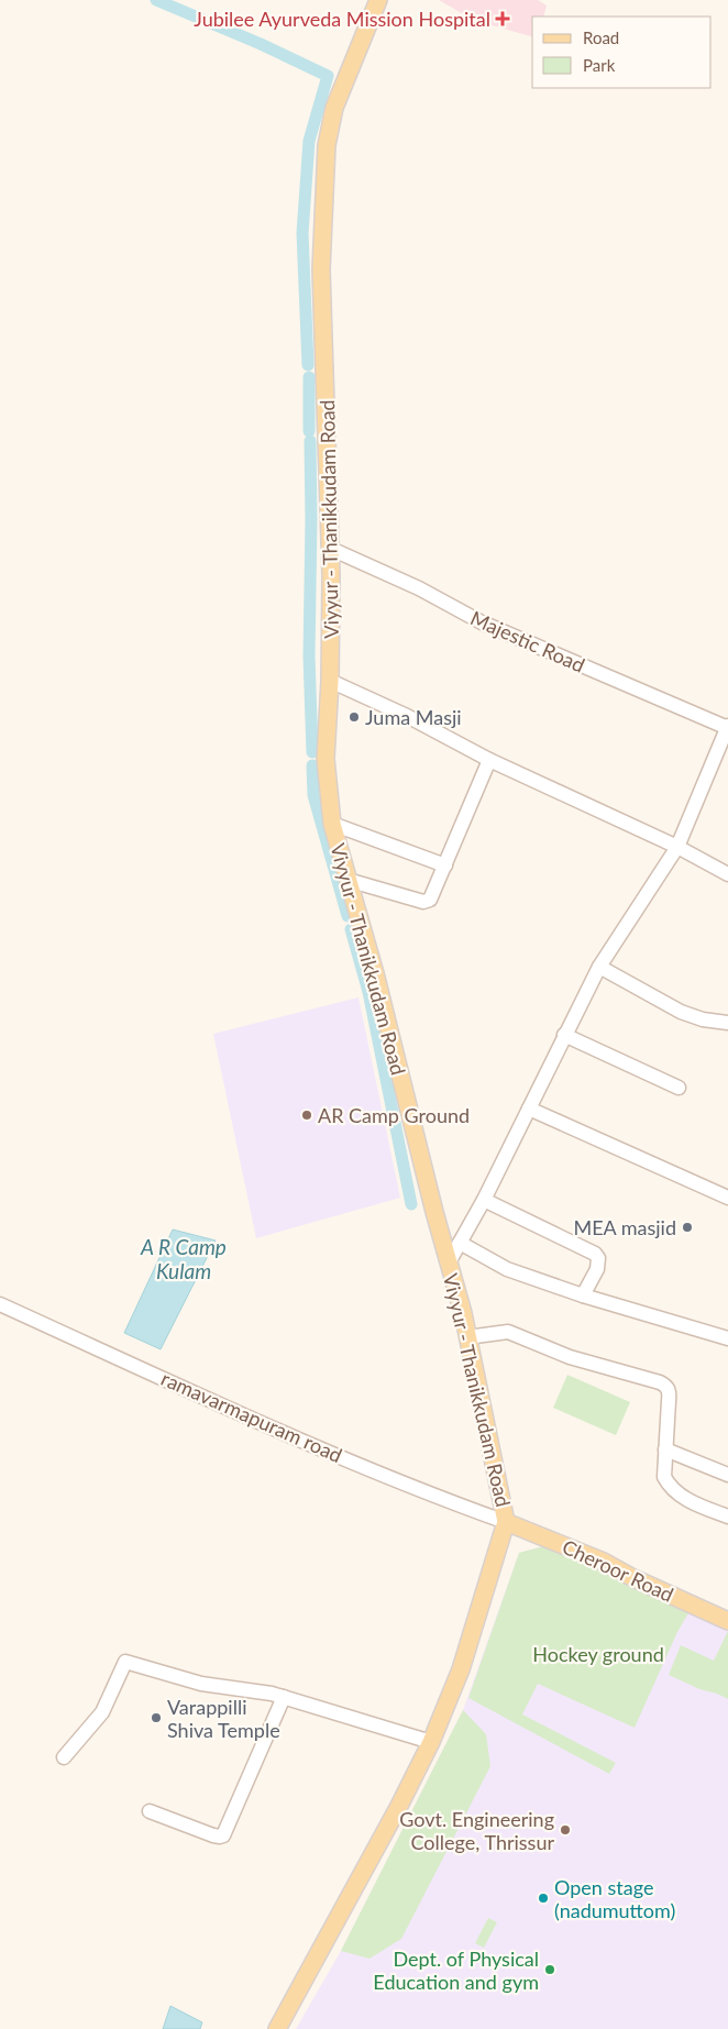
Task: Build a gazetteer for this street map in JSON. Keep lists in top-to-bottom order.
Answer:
{
  "streets": {
    "main road": ["Viyyur - Thanikkudam Road", "Cheroor Road"],
    "street": ["Majestic Road", "ramavarmapuram road"]
  },
  "crossings": [
    ["Viyyur - Thanikkudam Road", "Majestic Road"],
    ["Viyyur - Thanikkudam Road", "ramavarmapuram road"],
    ["Viyyur - Thanikkudam Road", "Cheroor Road"],
    ["ramavarmapuram road", "Cheroor Road"]
  ],
  "water": ["A R Camp Kulam"],
  "parks": ["Hockey ground"],
  "places": {
    "health": ["Jubilee Ayurveda Mission Hospital"],
    "other": [
      "Juma Masji",
      "AR Camp Ground",
      "MEA masjid",
      "Varappilli Shiva Temple",
      "Govt. Engineering College, Thrissur",
      "Open stage (nadumuttom)",
      "Dept. of Physical Education and gym"
    ]
  },
  "legend": ["Road", "Park"]
}
